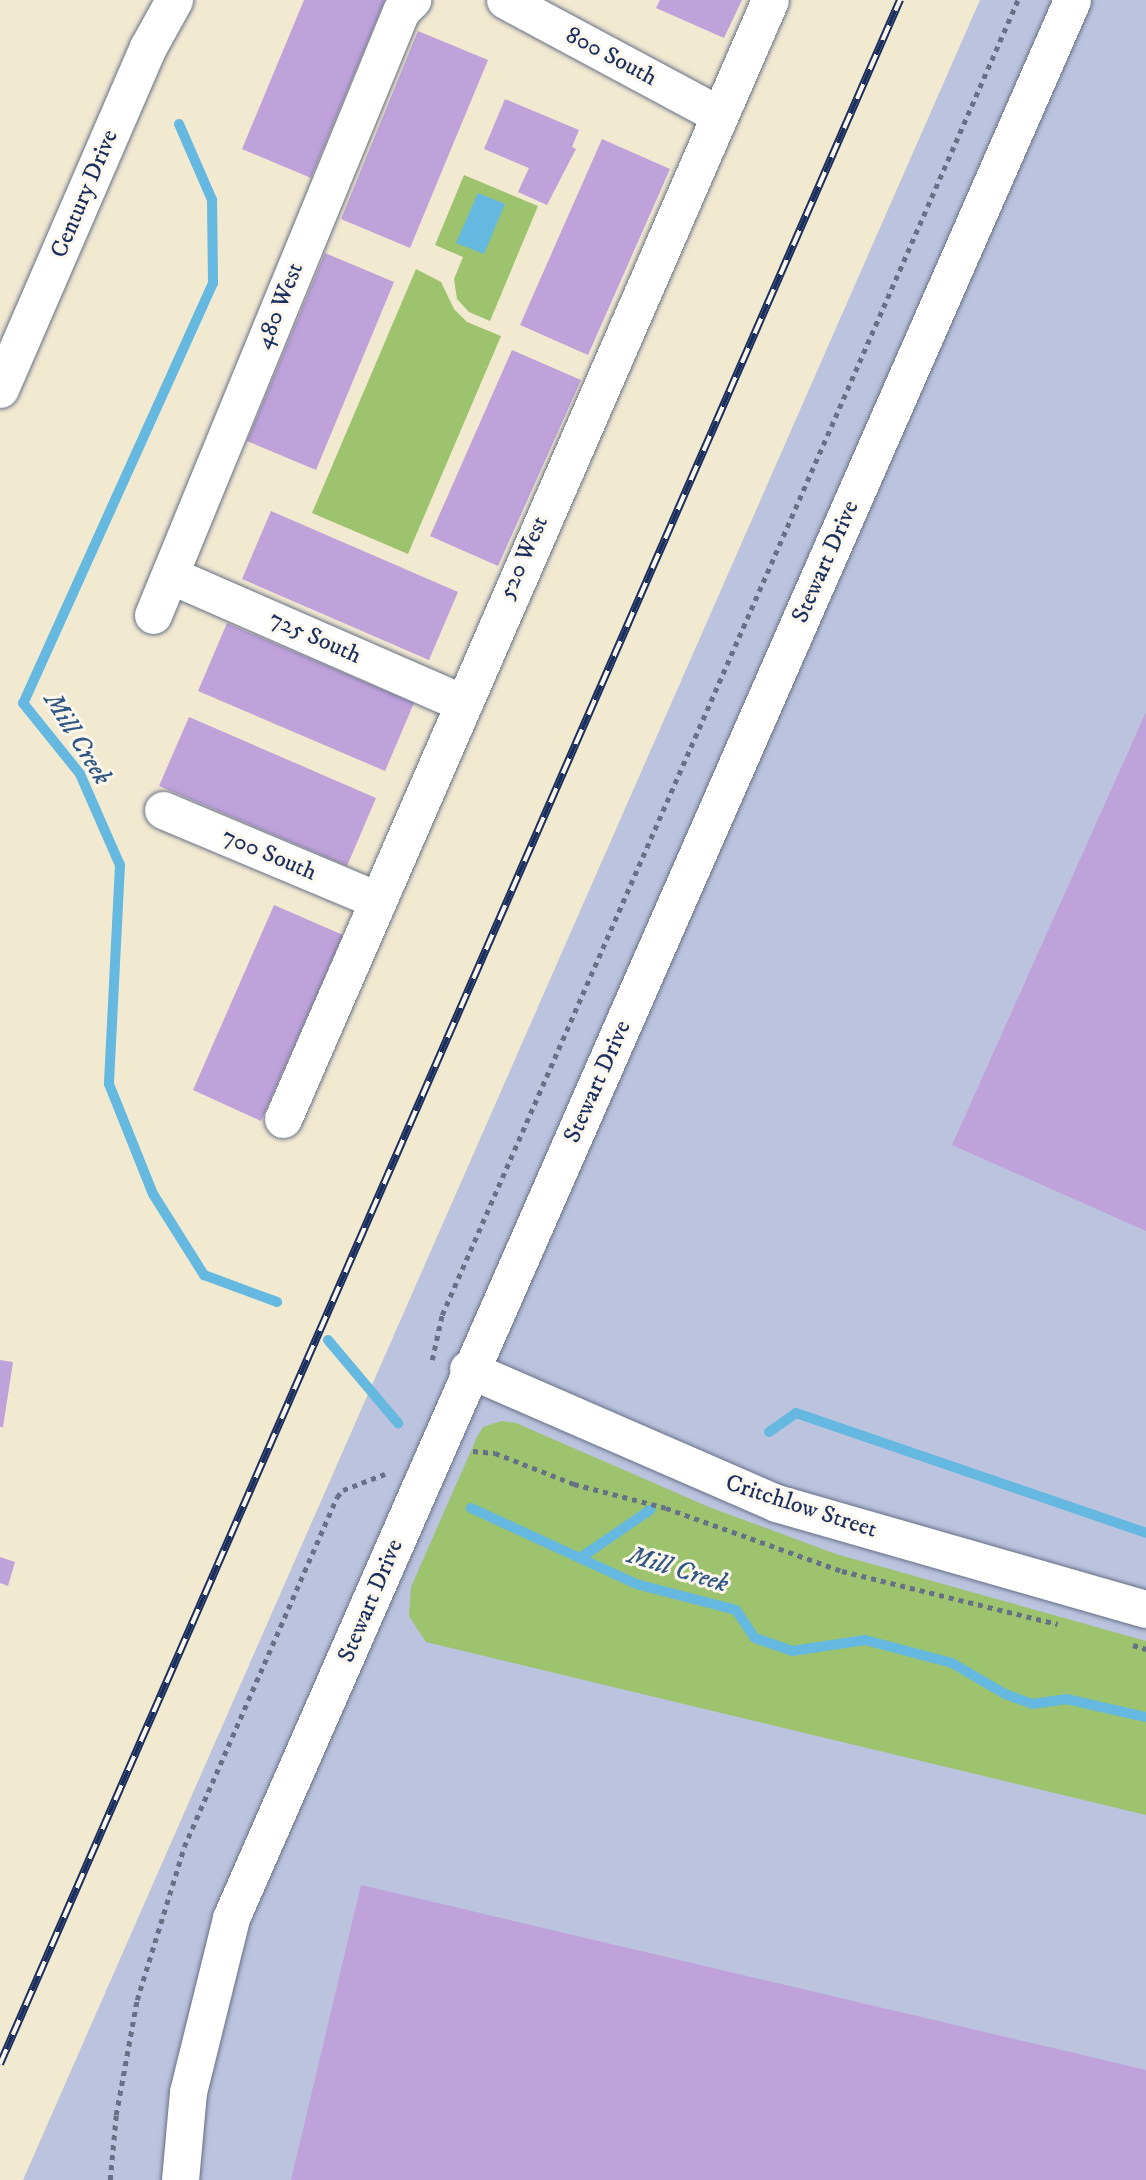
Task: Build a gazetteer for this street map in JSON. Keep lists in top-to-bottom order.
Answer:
{
  "streets": {
    "street": [
      "800 South",
      "Century Drive",
      "480 West",
      "520 West",
      "Stewart Drive",
      "725 South",
      "700 South",
      "Critchlow Street"
    ]
  },
  "crossings": [
    ["800 South", "520 West"],
    ["480 West", "725 South"],
    ["520 West", "725 South"],
    ["520 West", "700 South"],
    ["Stewart Drive", "Critchlow Street"]
  ],
  "water": ["Mill Creek"]
}
